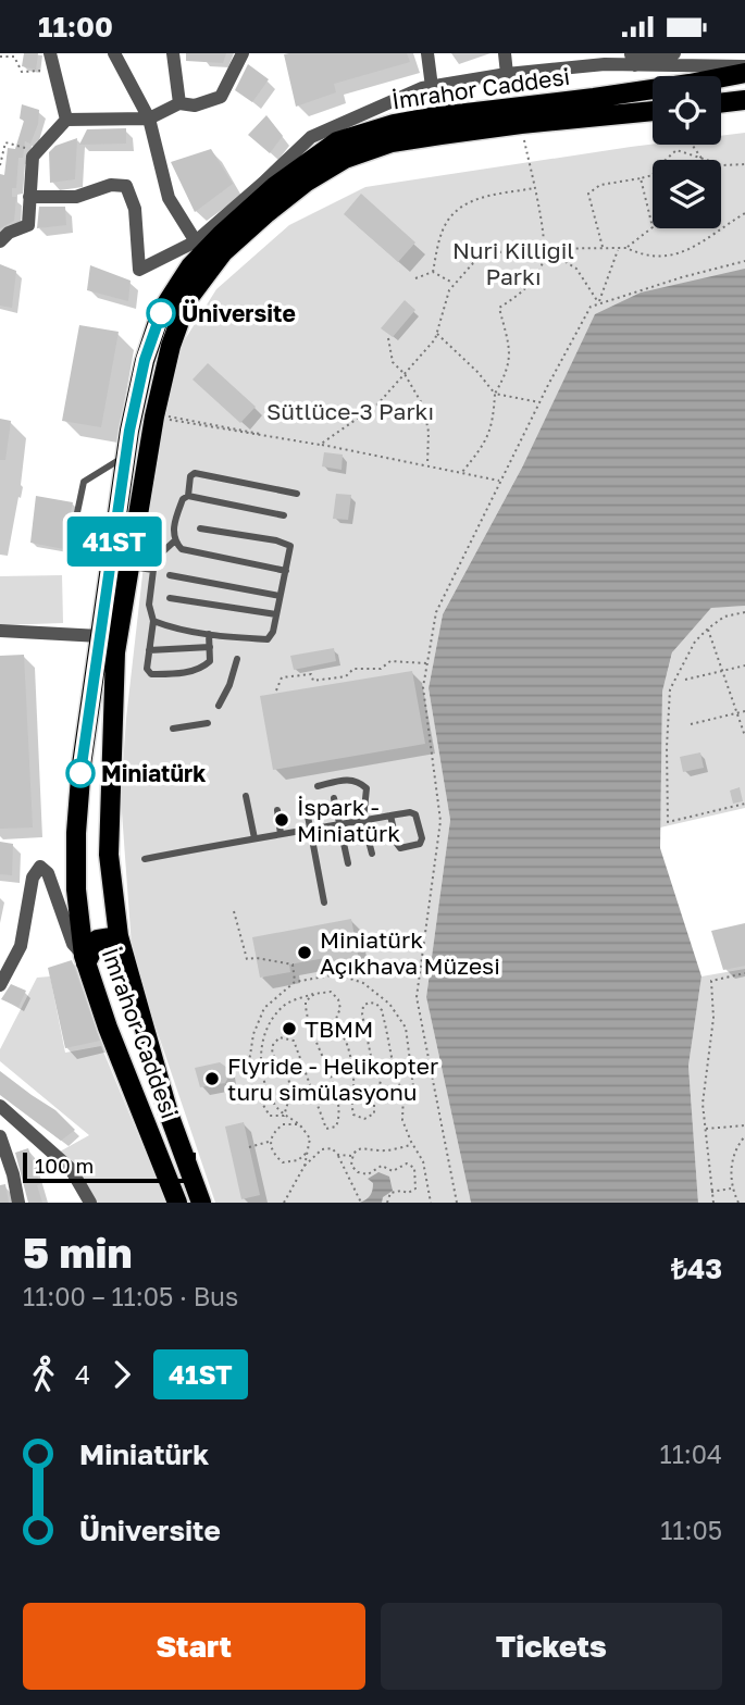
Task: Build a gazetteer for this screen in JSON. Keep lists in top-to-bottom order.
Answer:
{
  "streets": {
    "main road": ["İmrahor Caddesi"]
  },
  "parks": ["Nuri Killigil Parkı", "Sütlüce-3 Parkı"],
  "places": [
    "Üniversite",
    "Miniatürk",
    "İspark - Miniatürk",
    "Miniatürk Açıkhava Müzesi",
    "TBMM",
    "Flyride - Helikopter turu simülasyonu"
  ],
  "lines": ["bus line 41ST"],
  "scale_bar": "100 m",
  "page": {
    "status": "11:00",
    "on_map": "41ST",
    "scale": "100 m",
    "heading": ["5 min", "11:00 – 11:05 · Bus", "₺43"],
    "legs": ["4", "41ST"],
    "list": [
      {
        "name": "Miniatürk",
        "value": "11:04"
      },
      {
        "name": "Üniversite",
        "value": "11:05"
      }
    ],
    "buttons": ["Start", "Tickets"]
  }
}
